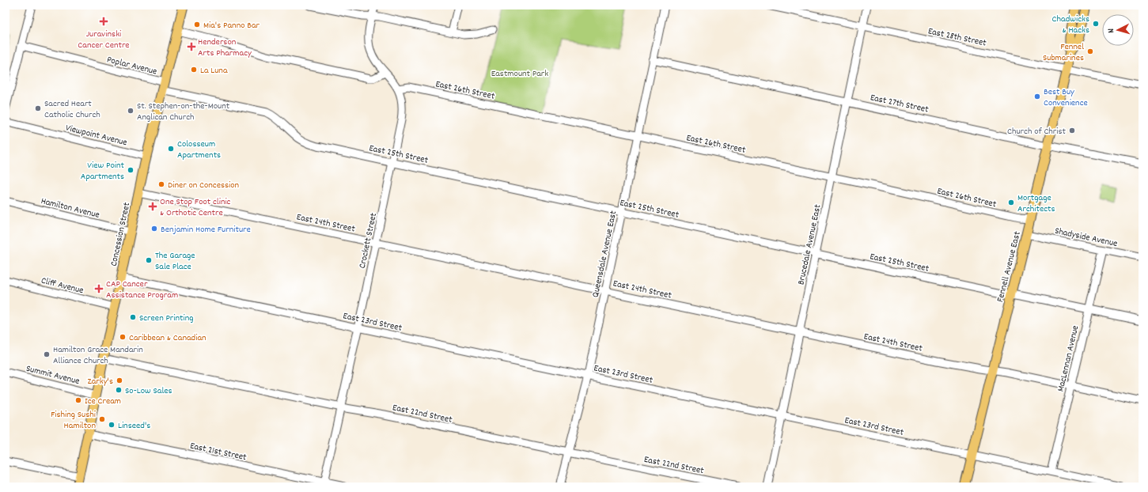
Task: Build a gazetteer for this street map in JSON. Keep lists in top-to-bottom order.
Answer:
{
  "streets": {
    "main road": ["Concession Street", "Fennell Avenue East"],
    "street": [
      "East 28th Street",
      "Poplar Avenue",
      "East 26th Street",
      "East 27th Street",
      "Viewpoint Avenue",
      "East 25th Street",
      "Hamilton Avenue",
      "East 24th Street",
      "Shadyside Avenue",
      "Crockett Street",
      "Brucedale Avenue East",
      "Queensdale Avenue East",
      "Cliff Avenue",
      "East 23rd Street",
      "MacLennan Avenue",
      "Summit Avenue",
      "East 22nd Street",
      "East 21st Street"
    ]
  },
  "crossings": [
    ["East 28th Street", "Brucedale Avenue East"],
    ["East 28th Street", "Fennell Avenue East"],
    ["Poplar Avenue", "East 25th Street"],
    ["Poplar Avenue", "Concession Street"],
    ["East 26th Street", "Crockett Street"],
    ["East 26th Street", "Brucedale Avenue East"],
    ["East 26th Street", "Queensdale Avenue East"],
    ["East 26th Street", "Fennell Avenue East"],
    ["East 27th Street", "Brucedale Avenue East"],
    ["East 27th Street", "Queensdale Avenue East"],
    ["East 27th Street", "Fennell Avenue East"],
    ["Viewpoint Avenue", "Concession Street"],
    ["East 25th Street", "Concession Street"],
    ["East 25th Street", "Crockett Street"],
    ["East 25th Street", "Brucedale Avenue East"],
    ["East 25th Street", "Queensdale Avenue East"],
    ["East 25th Street", "Fennell Avenue East"],
    ["East 25th Street", "MacLennan Avenue"],
    ["Hamilton Avenue", "Concession Street"],
    ["East 24th Street", "Concession Street"],
    ["East 24th Street", "Crockett Street"],
    ["East 24th Street", "Brucedale Avenue East"],
    ["East 24th Street", "Queensdale Avenue East"],
    ["East 24th Street", "Fennell Avenue East"],
    ["East 24th Street", "MacLennan Avenue"],
    ["Concession Street", "Cliff Avenue"],
    ["Concession Street", "East 23rd Street"],
    ["Concession Street", "Summit Avenue"],
    ["Concession Street", "East 22nd Street"],
    ["Concession Street", "East 21st Street"],
    ["Shadyside Avenue", "Fennell Avenue East"],
    ["Shadyside Avenue", "MacLennan Avenue"],
    ["Crockett Street", "East 23rd Street"],
    ["Crockett Street", "East 22nd Street"],
    ["Crockett Street", "East 21st Street"],
    ["Brucedale Avenue East", "East 23rd Street"],
    ["Queensdale Avenue East", "East 23rd Street"],
    ["Queensdale Avenue East", "East 22nd Street"],
    ["Fennell Avenue East", "East 23rd Street"],
    ["East 23rd Street", "MacLennan Avenue"]
  ],
  "parks": ["Eastmount Park"],
  "places": {
    "health": [
      "Juravinski Cancer Centre",
      "Henderson Arts Pharmacy",
      "One Stop Foot clinic & Orthotic Centre",
      "CAP Cancer Assistance Program"
    ],
    "other": [
      "Chadwicks & Hacks",
      "Mia's Panno Bar",
      "Fennel Submarines",
      "La Luna",
      "Best Buy Convenience",
      "Sacred Heart Catholic Church",
      "St. Stephen-on-the-Mount Anglican Church",
      "Church of Christ",
      "Colosseum Apartments",
      "View Point Apartments",
      "Diner on Concession",
      "Mortgage Architects",
      "Benjamin Home Furniture",
      "The Garage Sale Place",
      "Screen Printing",
      "Caribbean & Canadian",
      "Hamilton Grace Mandarin Alliance Church",
      "Zarky's",
      "So-Low Sales",
      "Ice Cream",
      "Fishing Sushi Hamilton",
      "Linseed's"
    ]
  },
  "north": "left"
}
